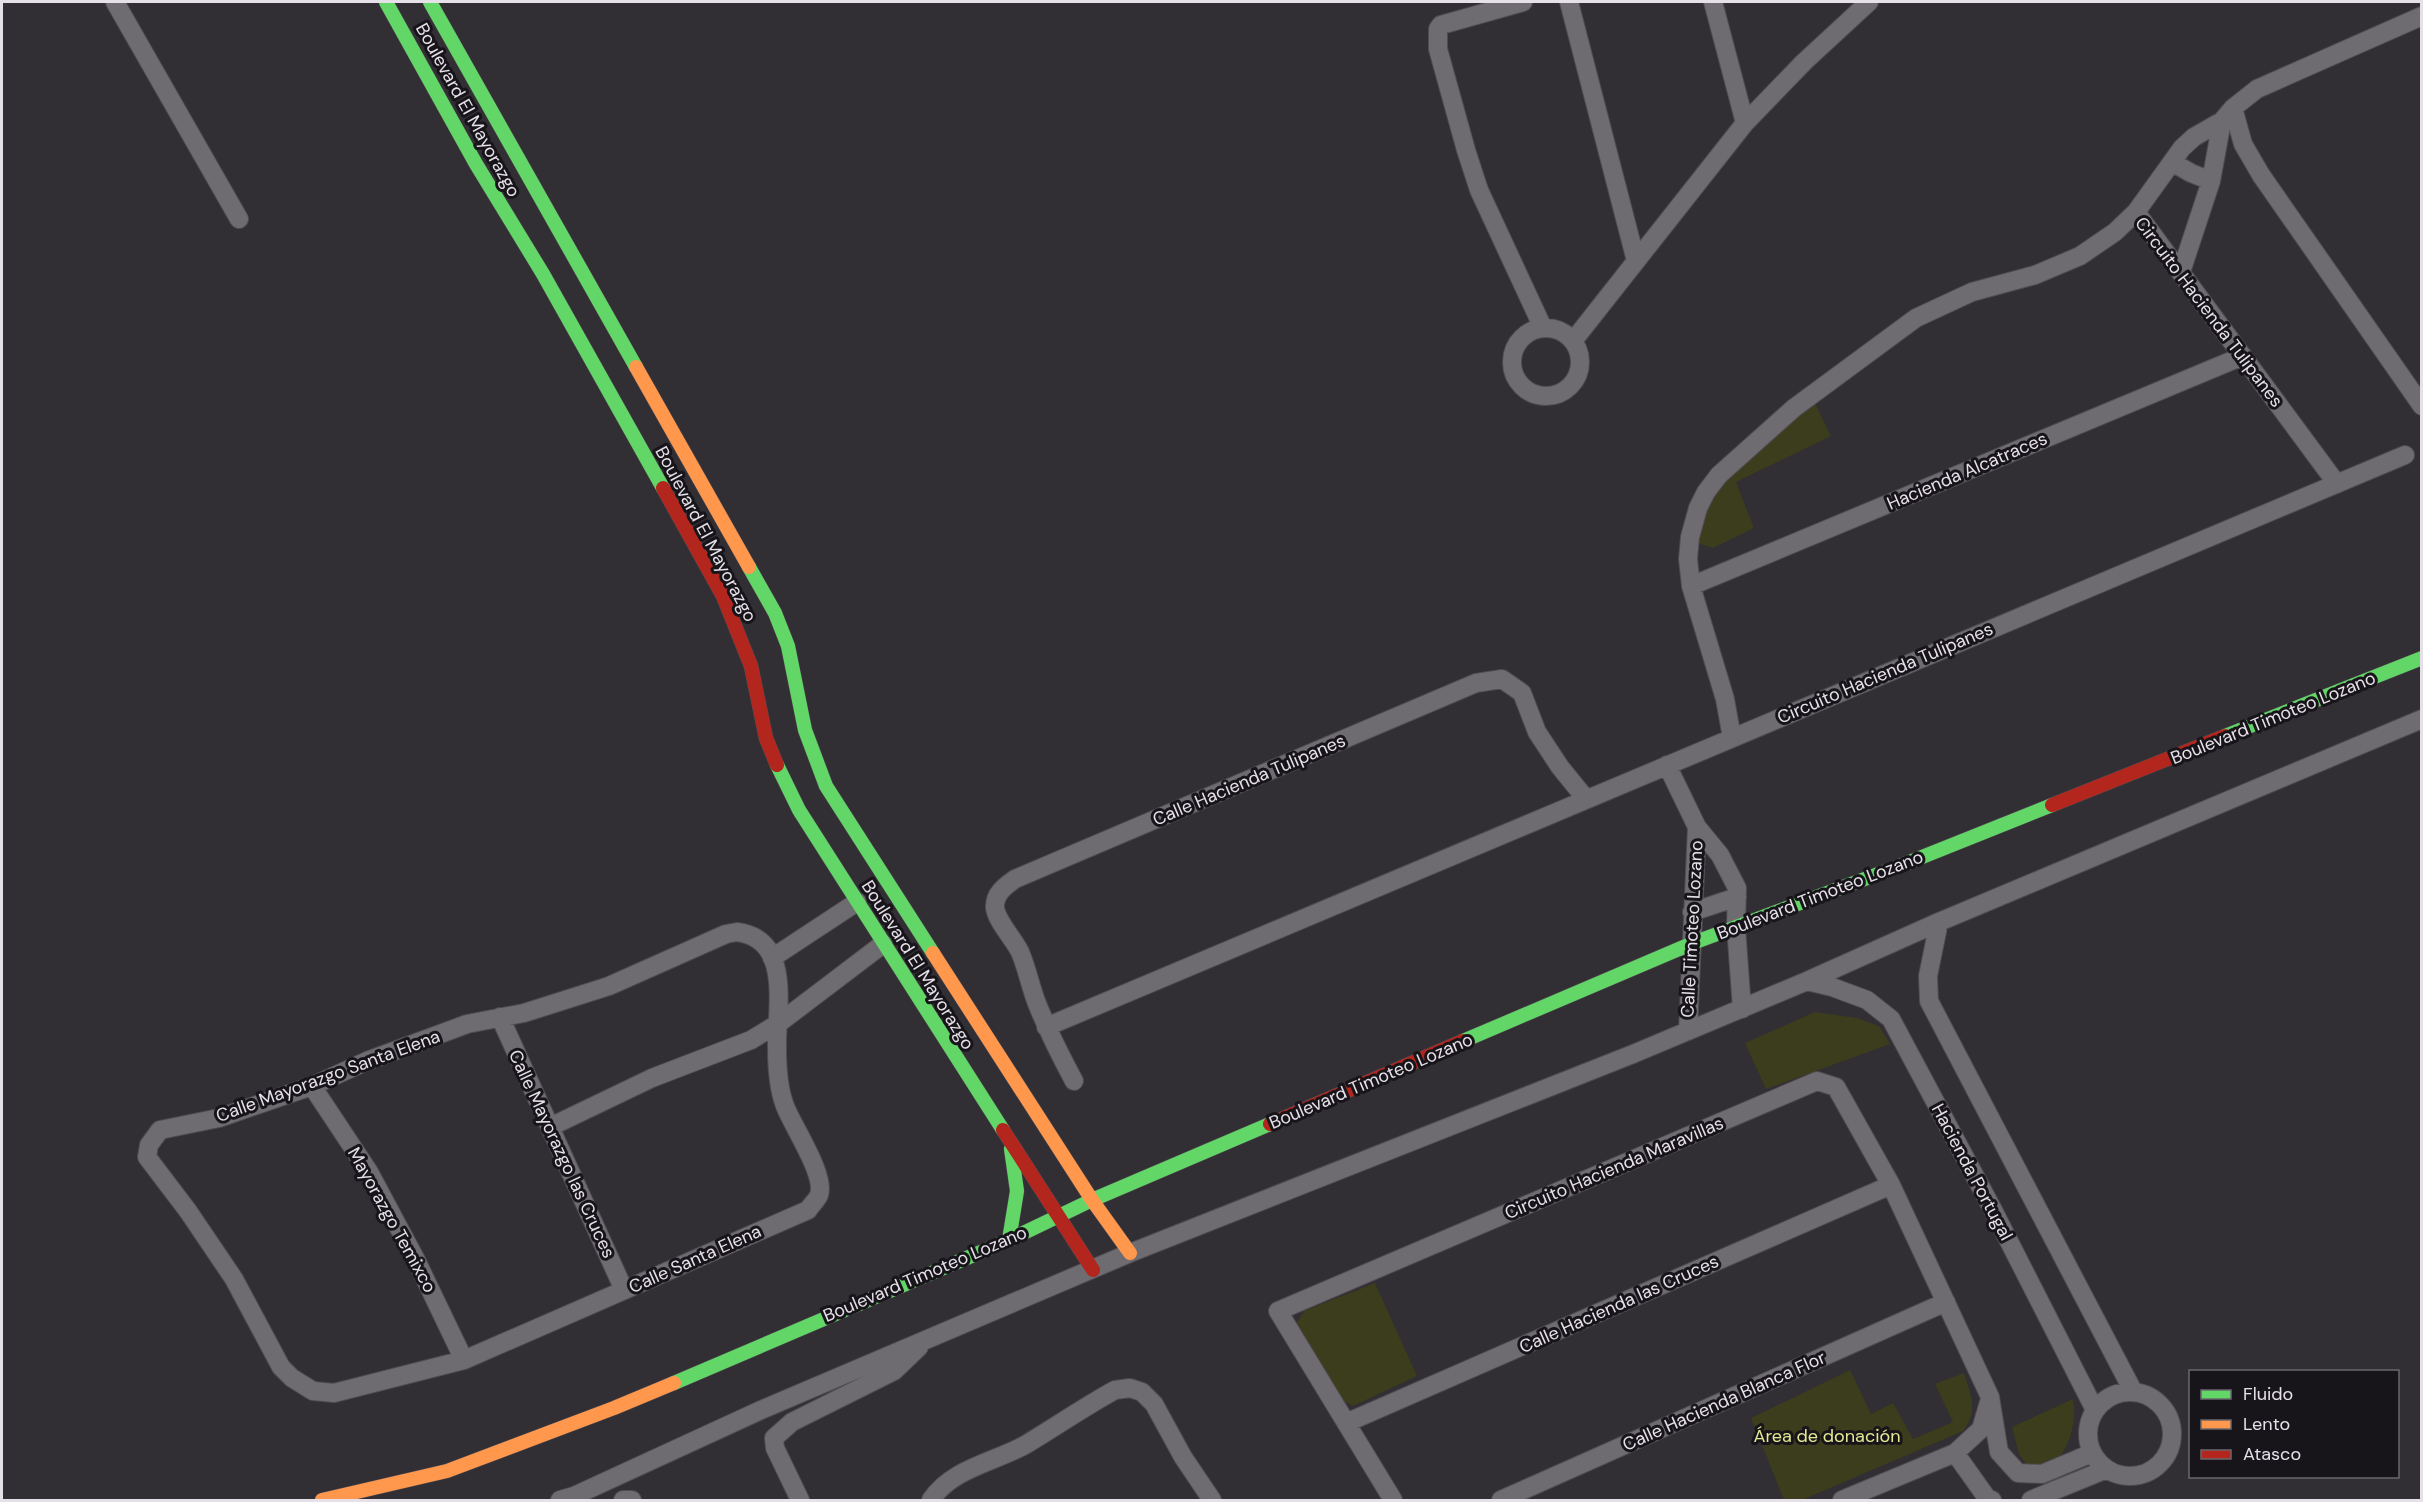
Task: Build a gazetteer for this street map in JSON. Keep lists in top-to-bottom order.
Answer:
{
  "streets": {
    "street": [
      "Boulevard El Mayorazgo",
      "Circuito Hacienda Tulipanes",
      "Hacienda Alcatraces",
      "Boulevard Timoteo Lozano",
      "Calle Hacienda Tulipanes",
      "Calle Timoteo Lozano",
      "Calle Mayorazgo Santa Elena",
      "Calle Mayorazgo las Cruces",
      "Circuito Hacienda Maravillas",
      "Hacienda Portugal",
      "Mayorazgo Temixco",
      "Calle Santa Elena",
      "Calle Hacienda las Cruces",
      "Calle Hacienda Blanca Flor"
    ]
  },
  "crossings": [
    ["Boulevard El Mayorazgo", "Boulevard Timoteo Lozano"],
    ["Circuito Hacienda Tulipanes", "Hacienda Alcatraces"],
    ["Circuito Hacienda Tulipanes", "Calle Timoteo Lozano"],
    ["Boulevard Timoteo Lozano", "Calle Timoteo Lozano"],
    ["Calle Mayorazgo Santa Elena", "Calle Mayorazgo las Cruces"],
    ["Calle Mayorazgo Santa Elena", "Mayorazgo Temixco"],
    ["Calle Mayorazgo Santa Elena", "Calle Santa Elena"],
    ["Calle Mayorazgo las Cruces", "Calle Santa Elena"],
    ["Circuito Hacienda Maravillas", "Hacienda Portugal"],
    ["Circuito Hacienda Maravillas", "Calle Hacienda las Cruces"],
    ["Circuito Hacienda Maravillas", "Calle Hacienda Blanca Flor"],
    ["Mayorazgo Temixco", "Calle Santa Elena"]
  ],
  "parks": ["Área de donación"],
  "legend": ["Fluido", "Lento", "Atasco"]
}
